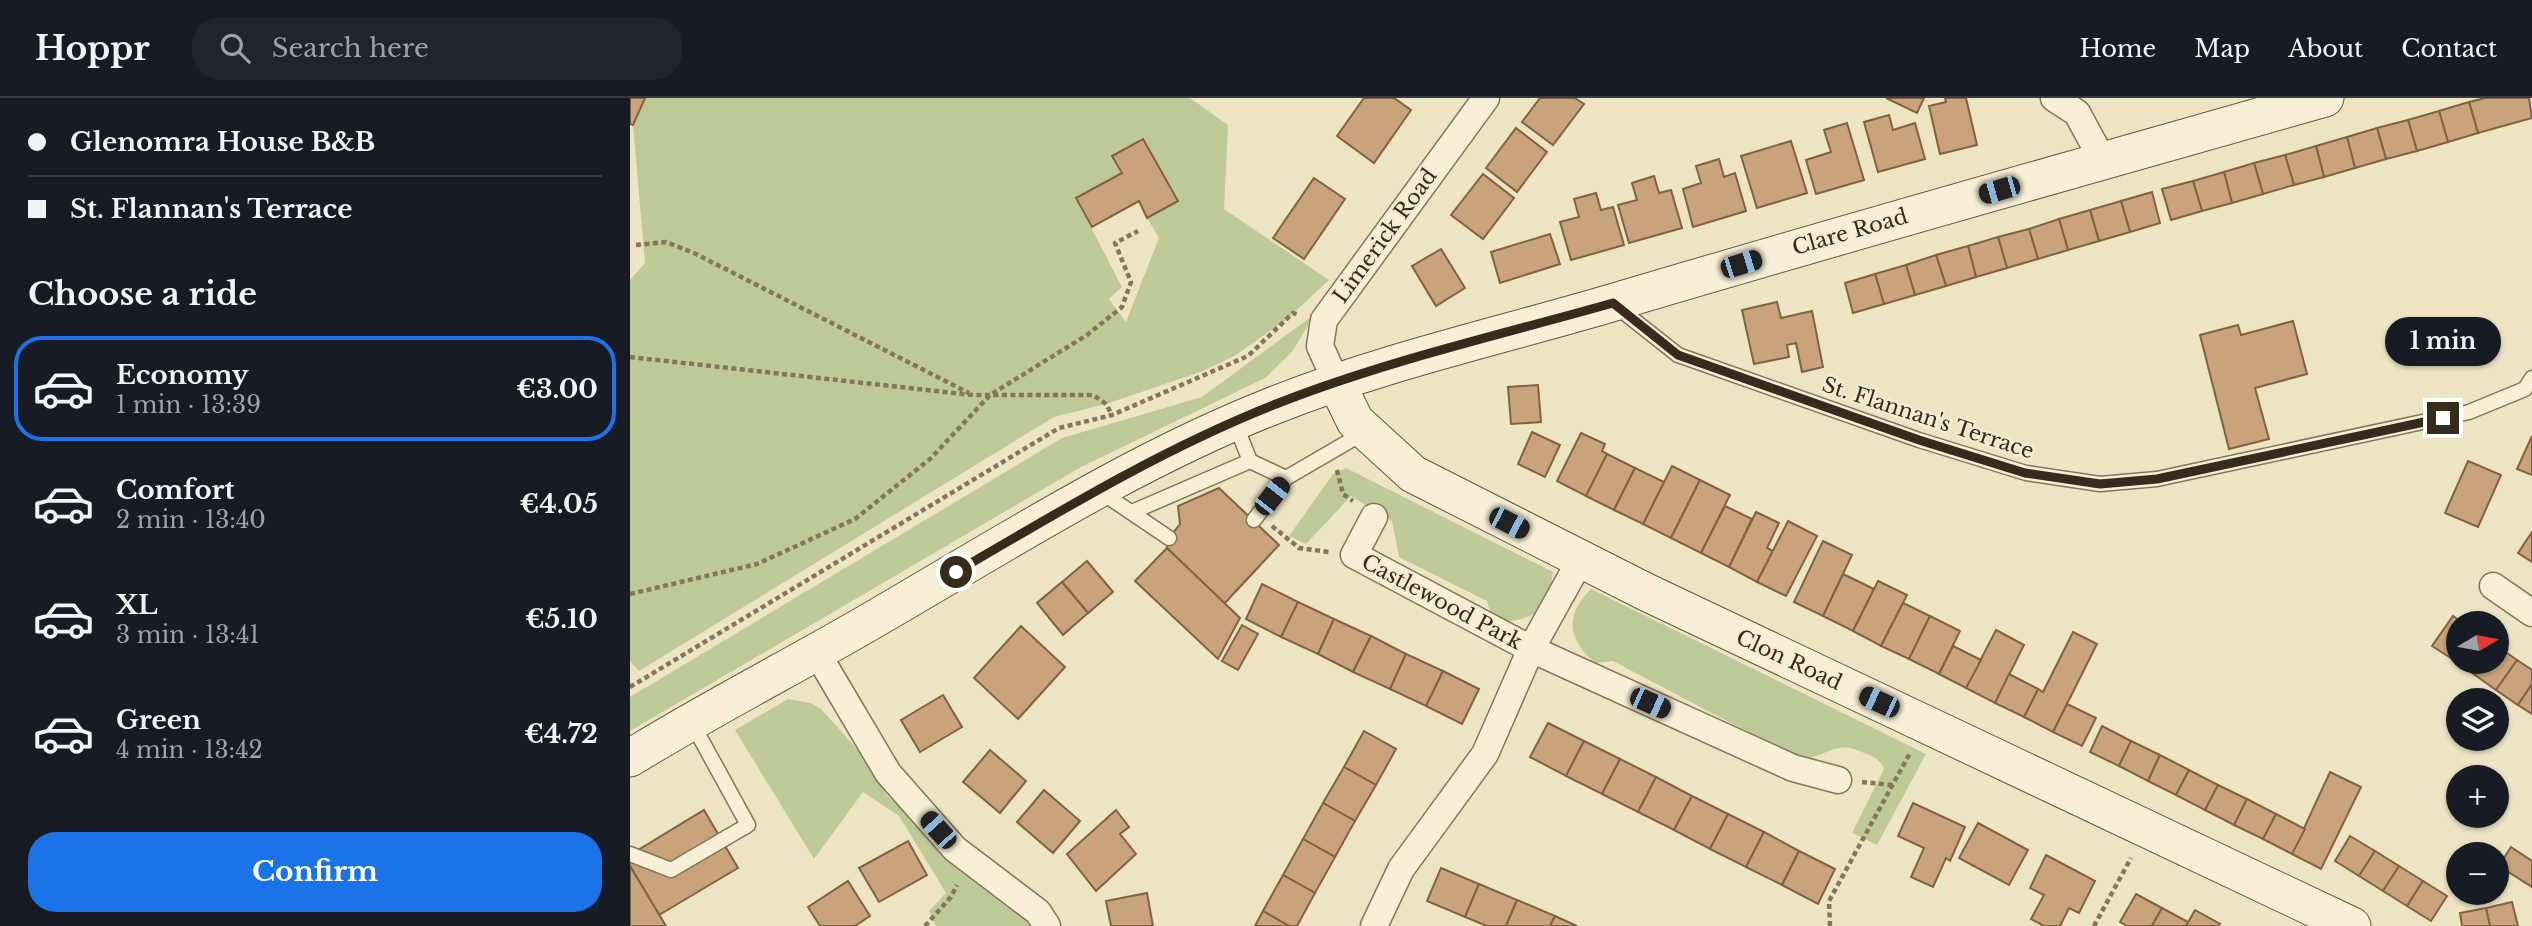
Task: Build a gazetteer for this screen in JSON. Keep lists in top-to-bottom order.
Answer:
{
  "streets": {
    "main road": ["Clare Road", "Clon Road"],
    "street": ["Limerick Road", "Castlewood Park"],
    "lane": ["St. Flannan's Terrace"]
  },
  "crossings": [
    ["Clare Road", "Limerick Road"],
    ["Clare Road", "St. Flannan's Terrace"],
    ["Clare Road", "Clon Road"],
    ["Limerick Road", "Clon Road"],
    ["Castlewood Park", "Clon Road"]
  ],
  "north": "right",
  "page": {
    "header": "Hoppr",
    "search": "Search here",
    "nav": [
      "Home",
      "Map",
      "About",
      "Contact"
    ],
    "banner": ["Glenomra House B&B", "St. Flannan's Terrace"],
    "heading": "Choose a ride",
    "bubble": "1 min",
    "list": [
      {
        "name": "Economy",
        "note": "1 min · 13:39",
        "value": "€3.00"
      },
      {
        "name": "Comfort",
        "note": "2 min · 13:40",
        "value": "€4.05"
      },
      {
        "name": "XL",
        "note": "3 min · 13:41",
        "value": "€5.10"
      },
      {
        "name": "Green",
        "note": "4 min · 13:42",
        "value": "€4.72"
      }
    ],
    "map_buttons": ["+", "−"],
    "buttons": "Confirm"
  }
}
